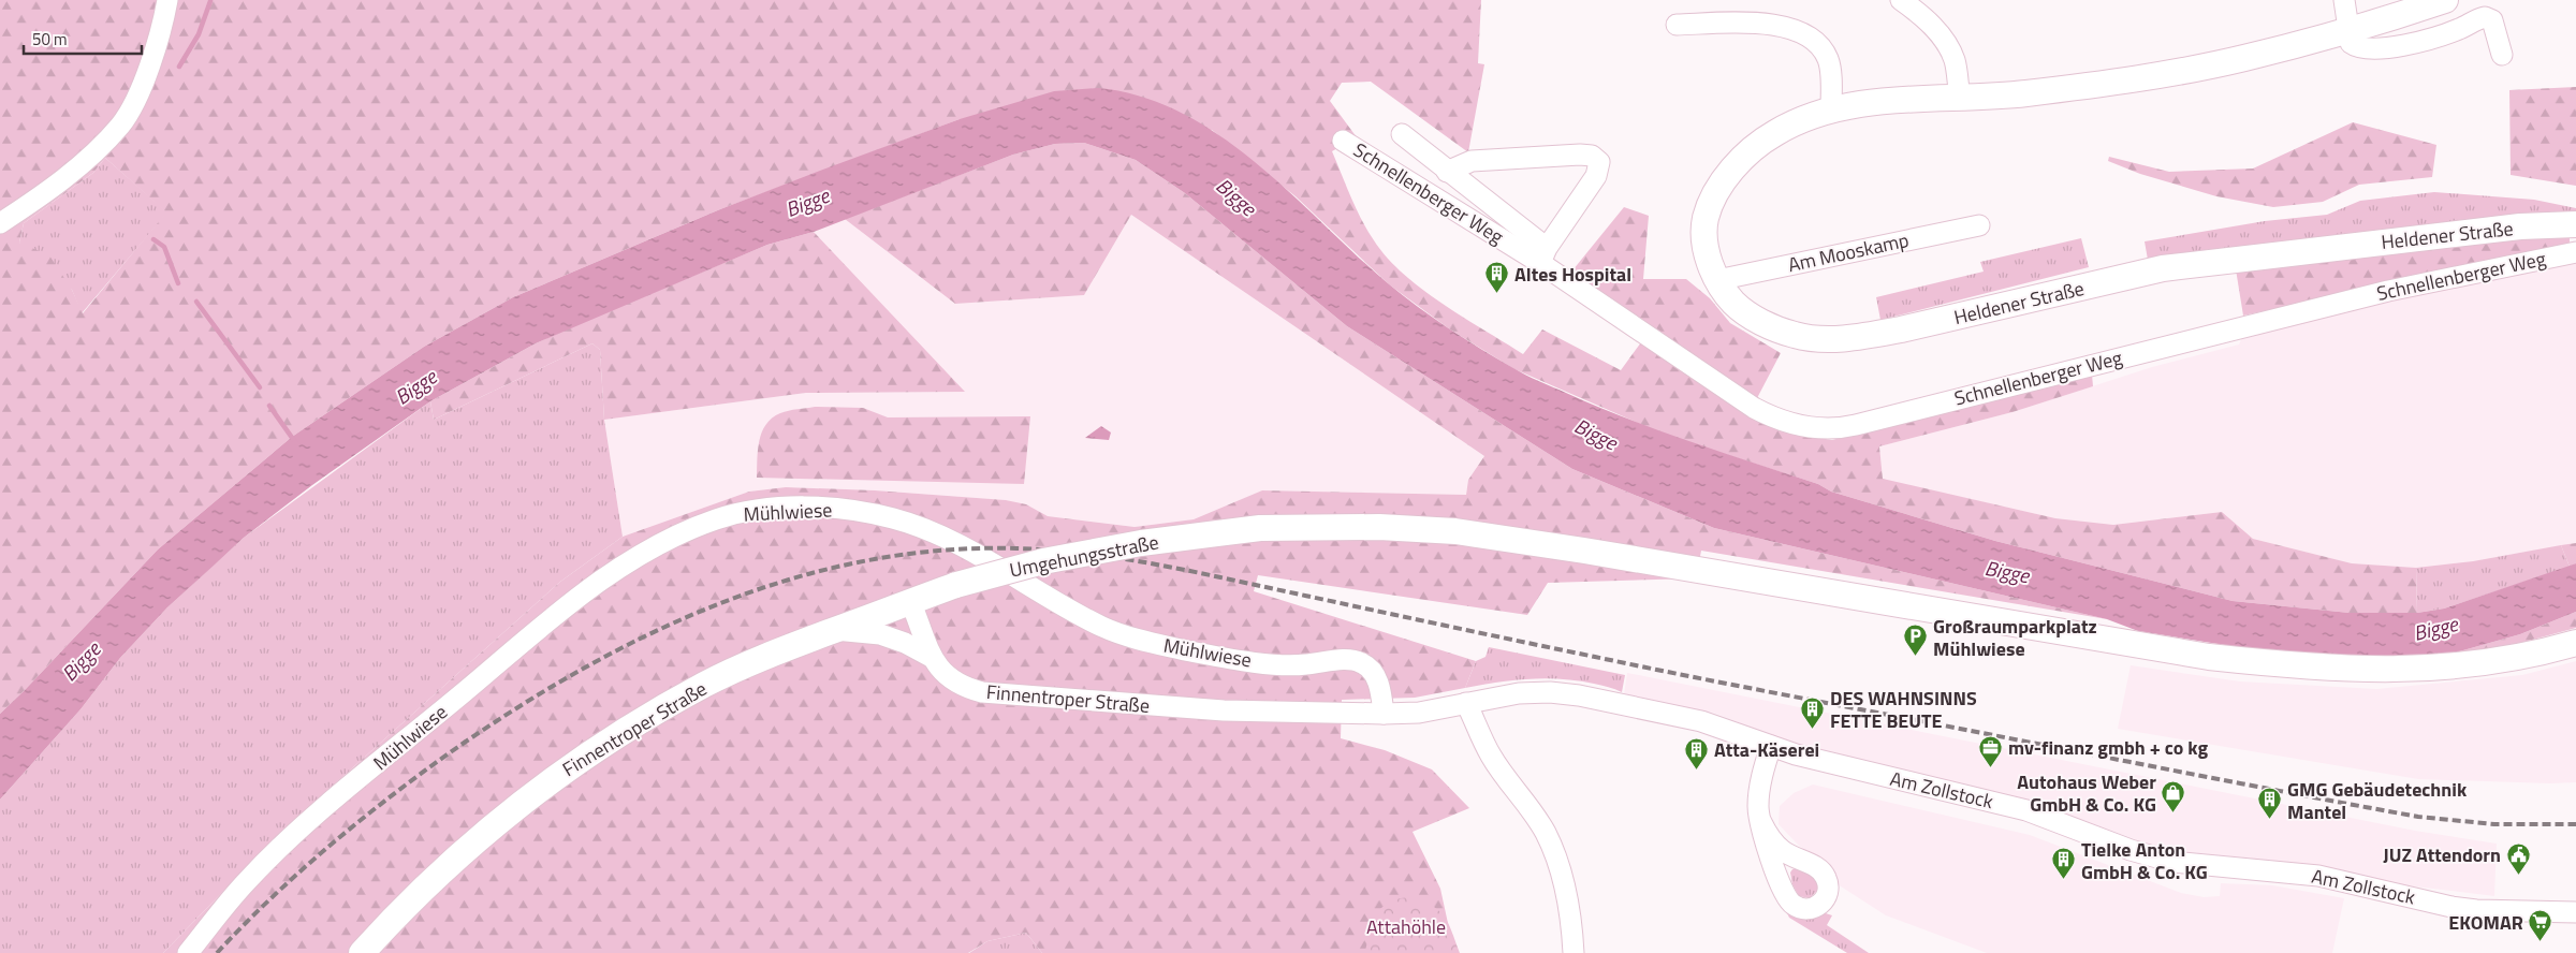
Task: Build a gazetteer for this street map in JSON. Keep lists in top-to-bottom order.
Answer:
{
  "streets": {
    "main road": ["Heldener Straße", "Umgehungsstraße", "Finnentroper Straße"],
    "street": [
      "Schnellenberger Weg",
      "Am Mooskamp",
      "Mühlwiese",
      "Am Zollstock"
    ]
  },
  "crossings": [
    ["Heldener Straße", "Am Mooskamp"],
    ["Mühlwiese", "Finnentroper Straße"],
    ["Umgehungsstraße", "Finnentroper Straße"],
    ["Finnentroper Straße", "Am Zollstock"]
  ],
  "water": ["Bigge"],
  "parks": ["Attahöhle"],
  "places": {
    "building": [
      "Altes Hospital",
      "DES WAHNSINNS FETTE BEUTE",
      "Atta-Käserei",
      "GMG Gebäudetechnik Mantel",
      "Tielke Anton GmbH & Co. KG"
    ],
    "parking": ["Großraumparkplatz Mühlwiese"],
    "office": ["mv-finanz gmbh + co kg"],
    "shop": ["Autohaus Weber GmbH & Co. KG"],
    "public building": ["JUZ Attendorn"],
    "supermarket": ["EKOMAR"]
  },
  "scale_bar": "50 m"
}
